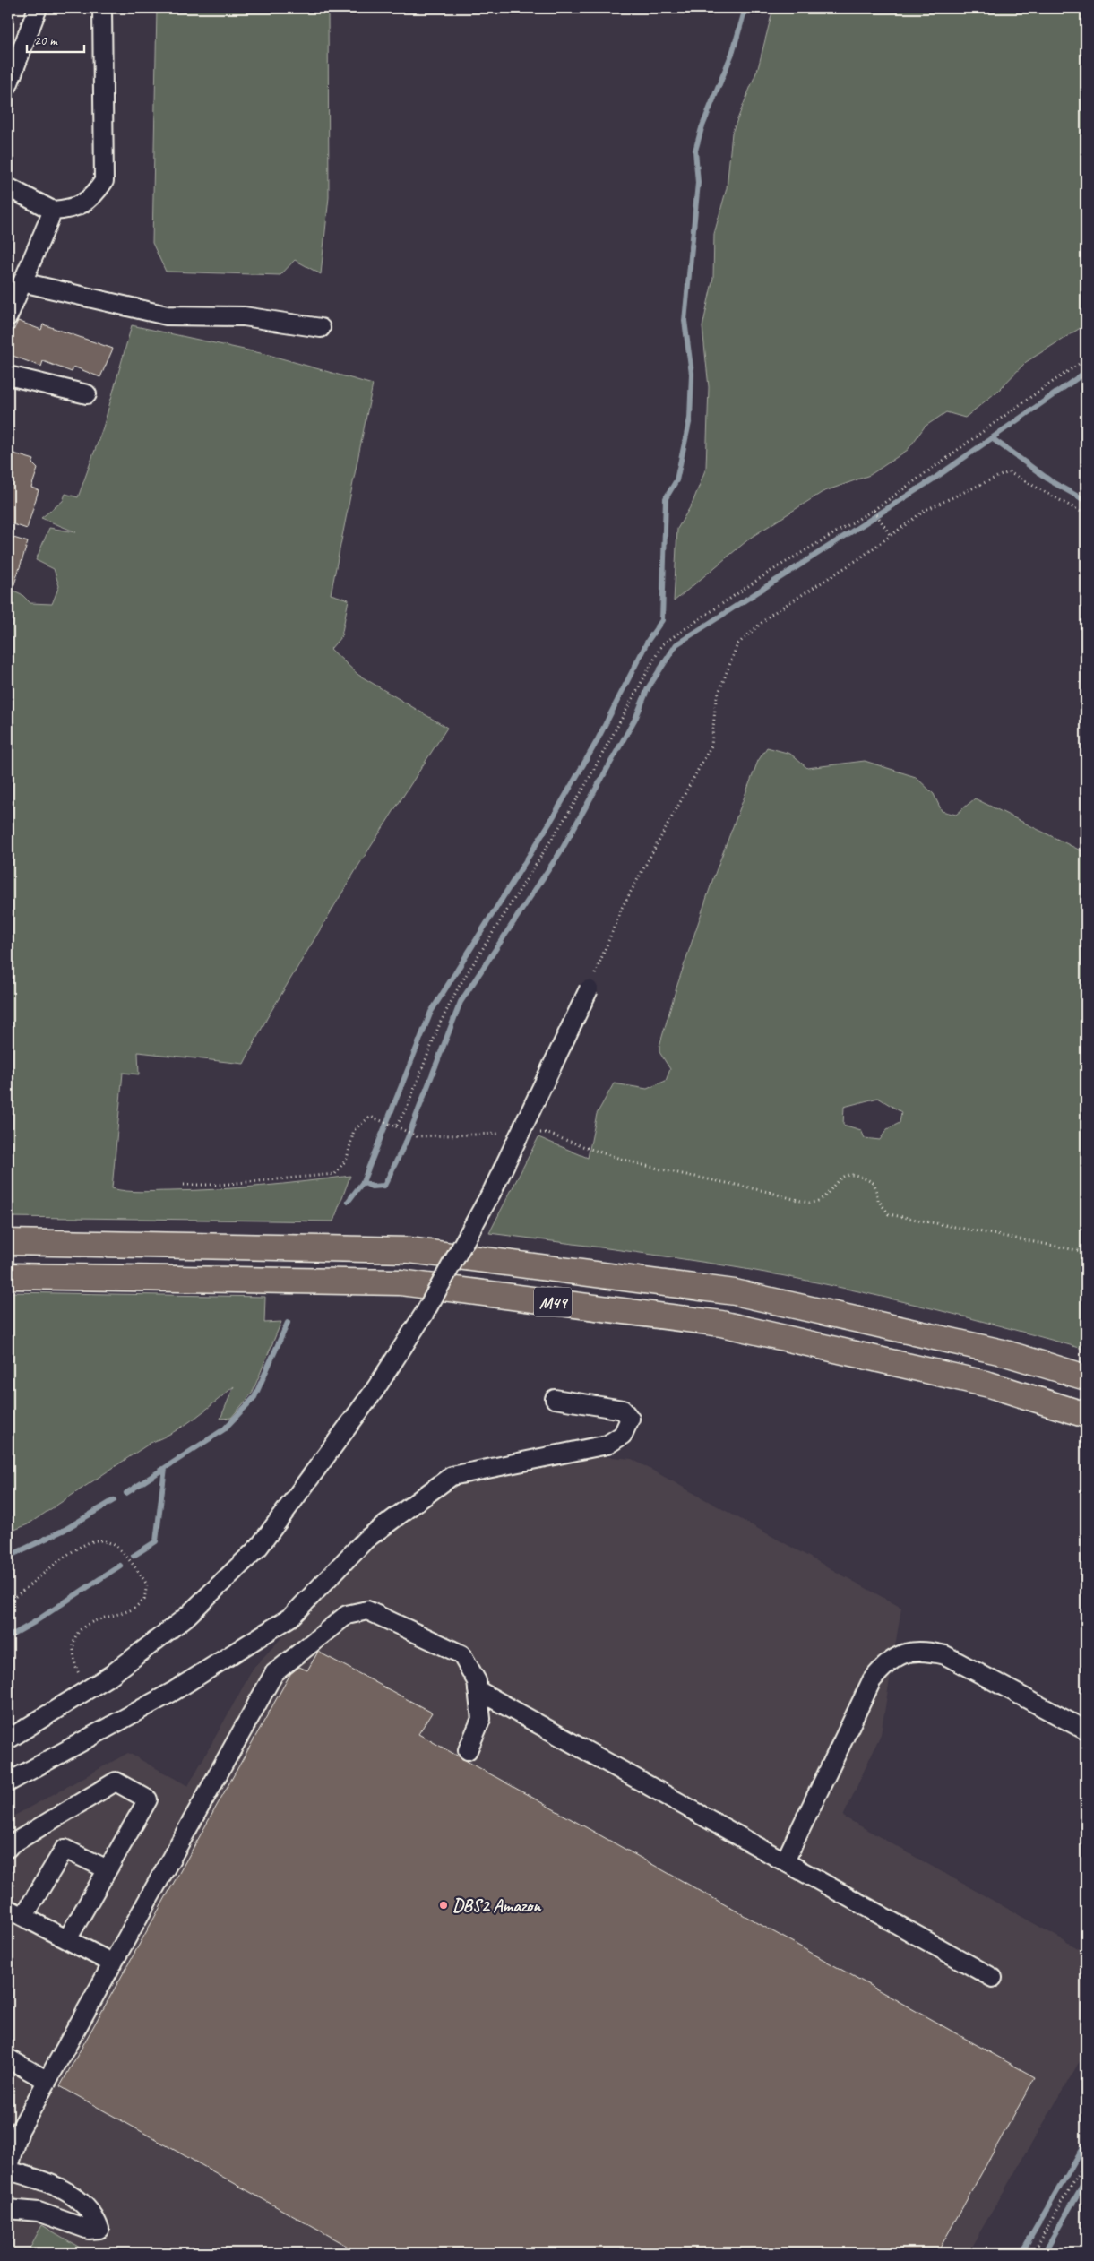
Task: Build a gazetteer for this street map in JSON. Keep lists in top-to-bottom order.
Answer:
{
  "streets": {
    "highway": ["M49"]
  },
  "places": ["DBS2 Amazon"],
  "scale_bar": "20 m"
}
